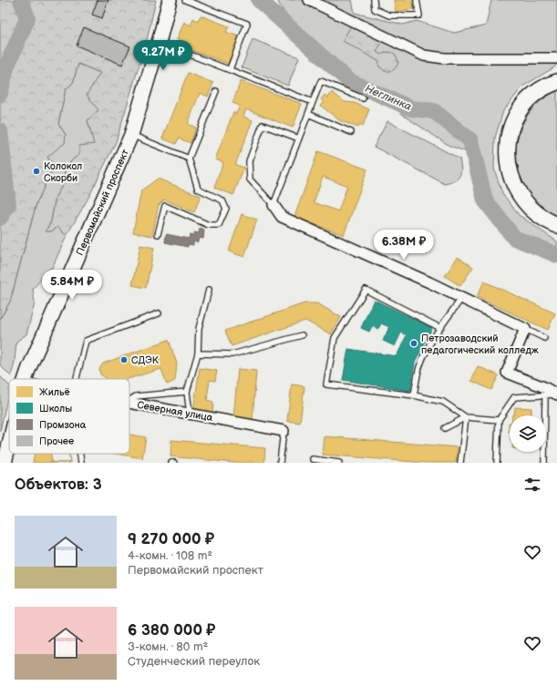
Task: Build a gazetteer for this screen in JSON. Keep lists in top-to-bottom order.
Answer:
{
  "streets": {
    "street": ["Первомайский проспект", "Северная улица"]
  },
  "water": ["Неглинка"],
  "places": ["Колокол Скорби", "Петрозаводский педагогический колледж", "СДЭК"],
  "legend": [
    "Жильё",
    "Школы",
    "Промзона",
    "Прочее"
  ],
  "page": {
    "price": ["9.27M ₽", "6.38M ₽", "5.84M ₽"],
    "heading": "Объектов: 3",
    "list": [
      {
        "name": "9 270 000 ₽",
        "note": "4-комн. · 108 m² · Первомайский проспект"
      },
      {
        "name": "6 380 000 ₽",
        "note": "3-комн. · 80 m² · Студенческий переулок"
      }
    ]
  }
}
